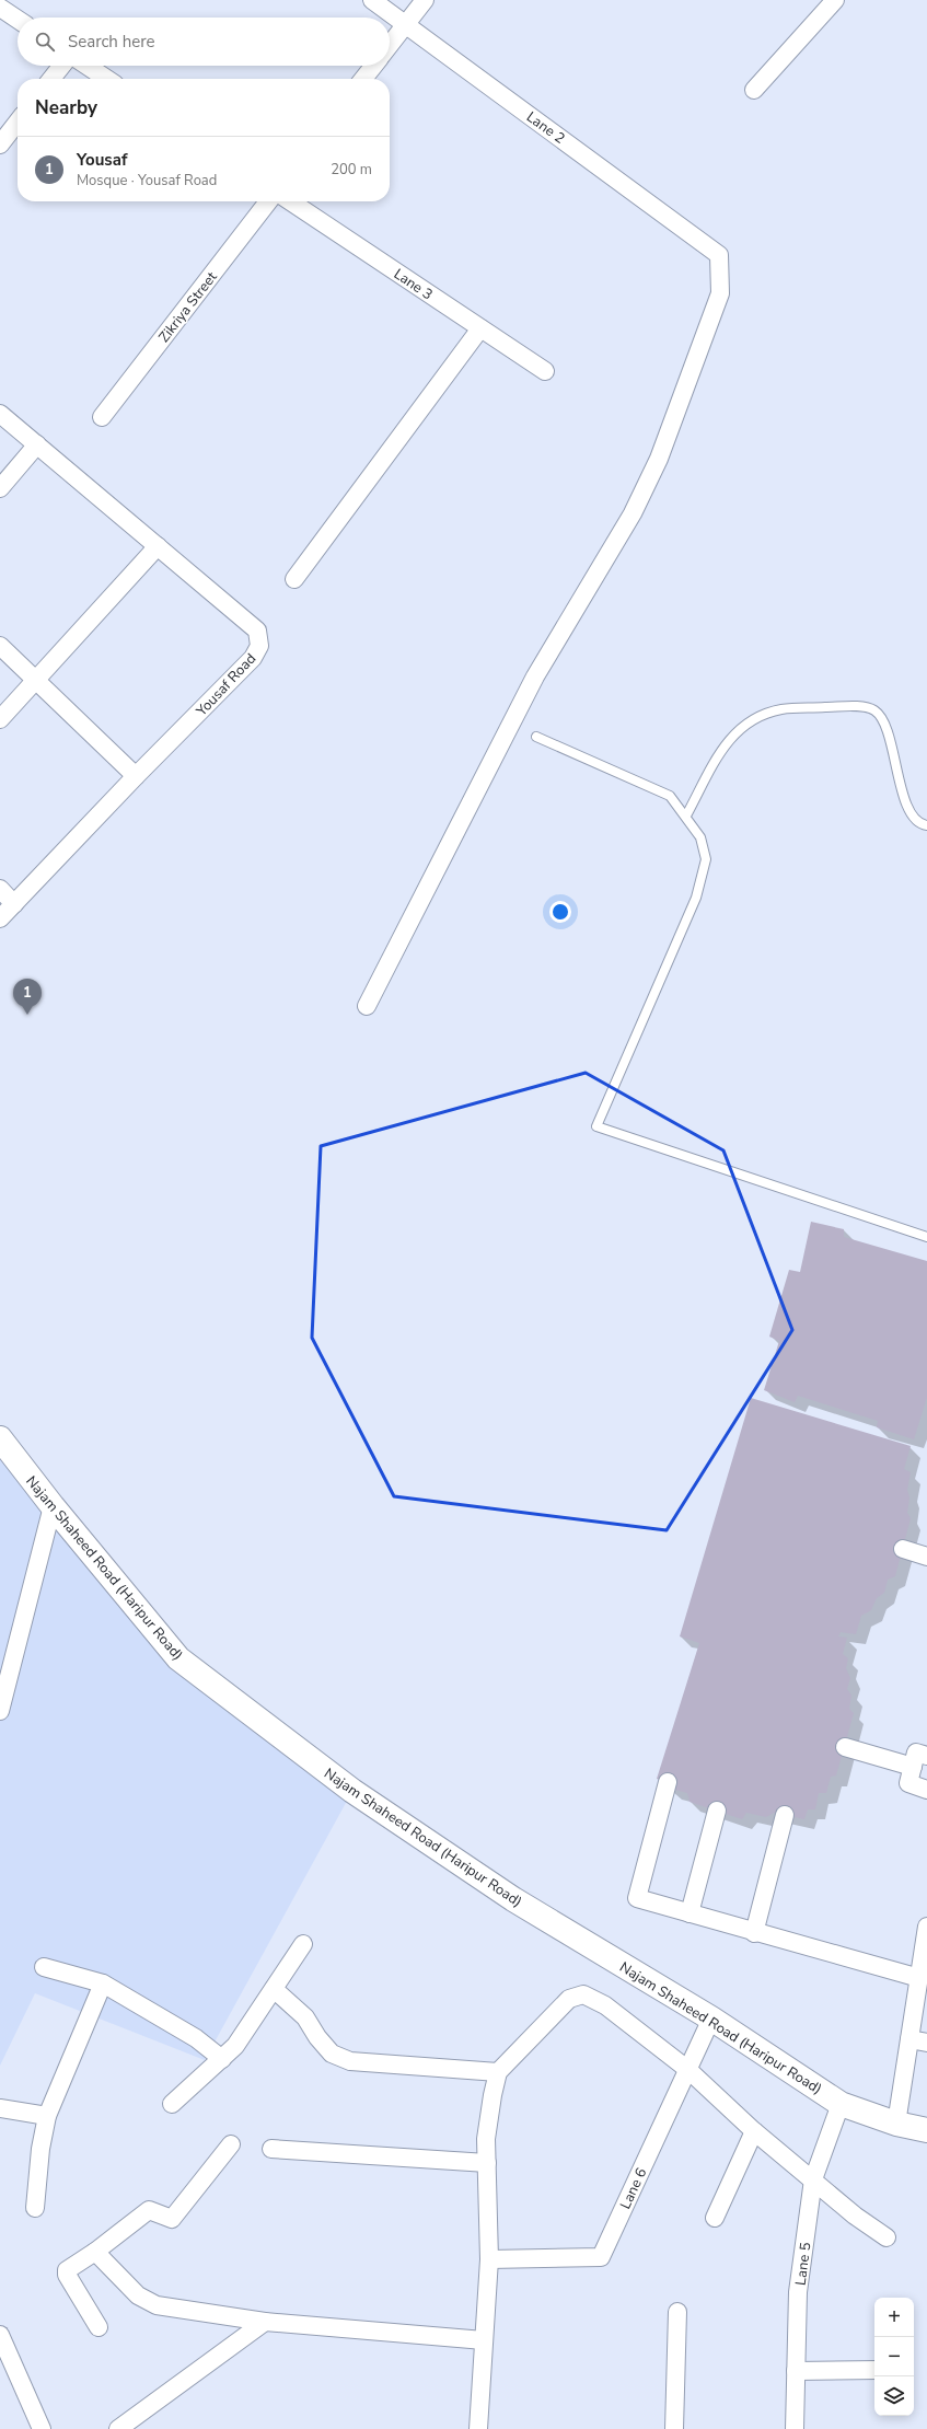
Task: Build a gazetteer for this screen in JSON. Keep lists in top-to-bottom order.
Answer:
{
  "streets": {
    "main road": ["Najam Shaheed Road (Haripur Road)"],
    "street": [
      "Lane 2",
      "Lane 3",
      "Zikriya Street",
      "Yousaf Road",
      "Lane 6",
      "Lane 5"
    ]
  },
  "crossings": [
    ["Najam Shaheed Road (Haripur Road)", "Lane 6"],
    ["Najam Shaheed Road (Haripur Road)", "Lane 5"]
  ],
  "page": {
    "search": "Search here",
    "heading": "Nearby",
    "list": [
      {
        "mark": "1",
        "name": "Yousaf",
        "note": "Mosque · Yousaf Road",
        "value": "200 m"
      }
    ],
    "pins": "1",
    "map_buttons": ["+", "−"]
  }
}
